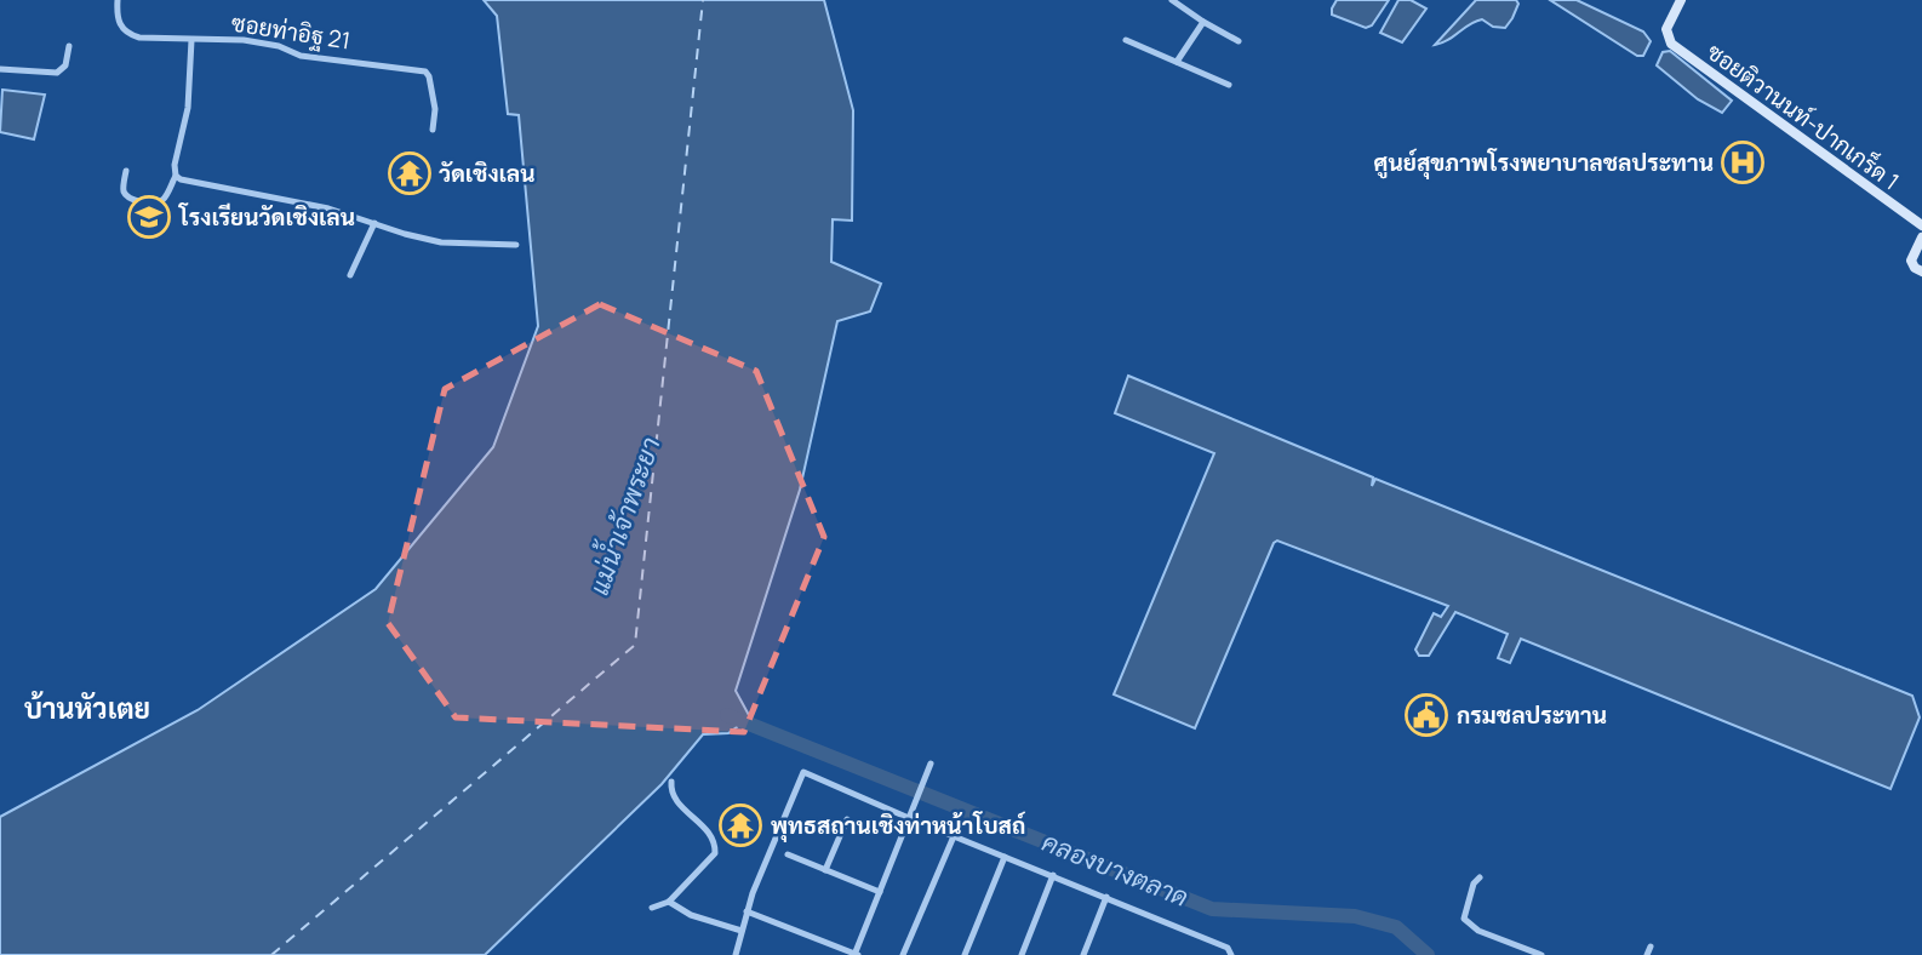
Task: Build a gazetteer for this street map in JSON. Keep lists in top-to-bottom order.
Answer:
{
  "streets": {
    "street": ["ซอยท่าอิฐ 21", "ซอยติวานนท์-ปากเกร็ด 1"]
  },
  "districts": ["บ้านหัวเตย"],
  "water": ["แม่น้ำเจ้าพระยา", "คลองบางตลาด"],
  "places": {
    "hospital": ["ศูนย์สุขภาพโรงพยาบาลชลประทาน"],
    "temple": ["วัดเชิงเลน", "พุทธสถานเชิงท่าหน้าโบสถ์"],
    "school or university": ["โรงเรียนวัดเชิงเลน"],
    "public building": ["กรมชลประทาน"]
  }
}
